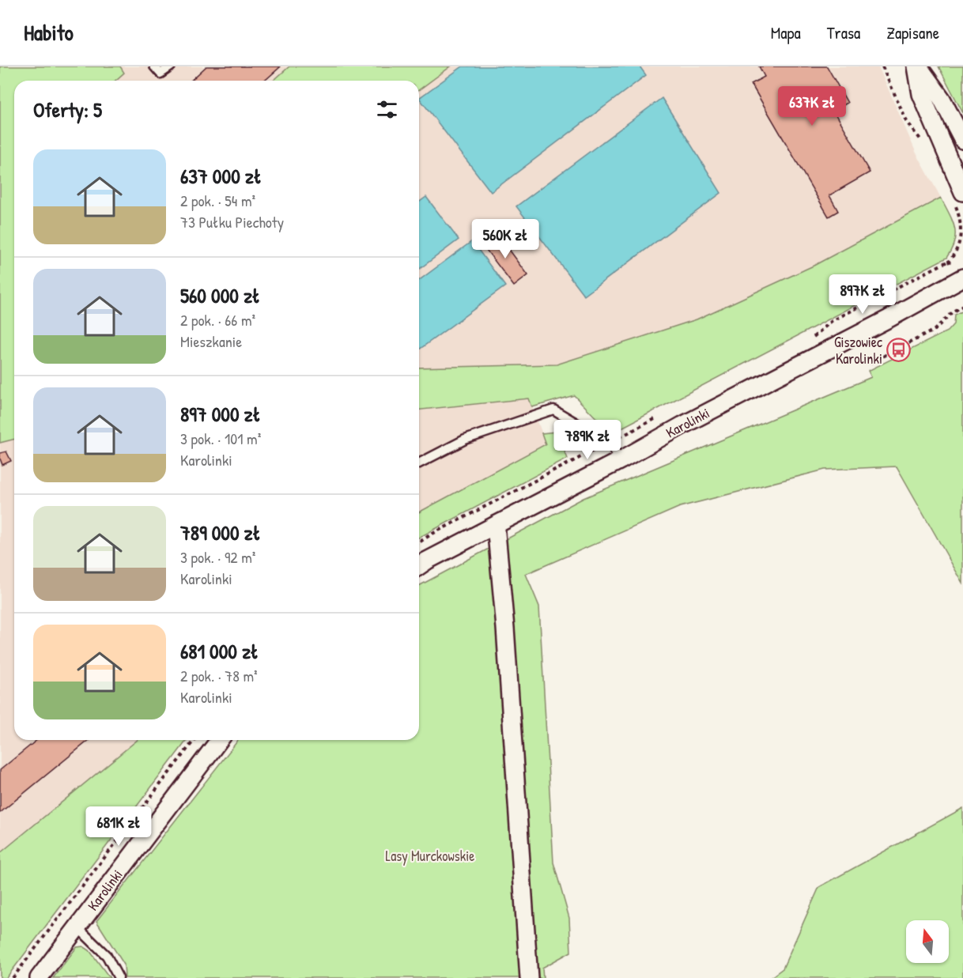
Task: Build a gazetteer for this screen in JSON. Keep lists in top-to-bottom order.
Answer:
{
  "streets": {
    "street": ["Karolinki"]
  },
  "parks": ["Lasy Murckowskie"],
  "places": {
    "bus stop": ["Giszowiec Karolinki"]
  },
  "north": "top",
  "page": {
    "header": "Habito",
    "nav": ["Mapa", "Trasa", "Zapisane"],
    "heading": "Oferty: 5",
    "price": [
      "637K zł",
      "560K zł",
      "897K zł",
      "789K zł",
      "681K zł"
    ],
    "list": [
      {
        "name": "637 000 zł",
        "note": "2 pok. · 54 m² · 73 Pułku Piechoty"
      },
      {
        "name": "560 000 zł",
        "note": "2 pok. · 66 m² · Mieszkanie"
      },
      {
        "name": "897 000 zł",
        "note": "3 pok. · 101 m² · Karolinki"
      },
      {
        "name": "789 000 zł",
        "note": "3 pok. · 92 m² · Karolinki"
      },
      {
        "name": "681 000 zł",
        "note": "2 pok. · 78 m² · Karolinki"
      }
    ]
  }
}
